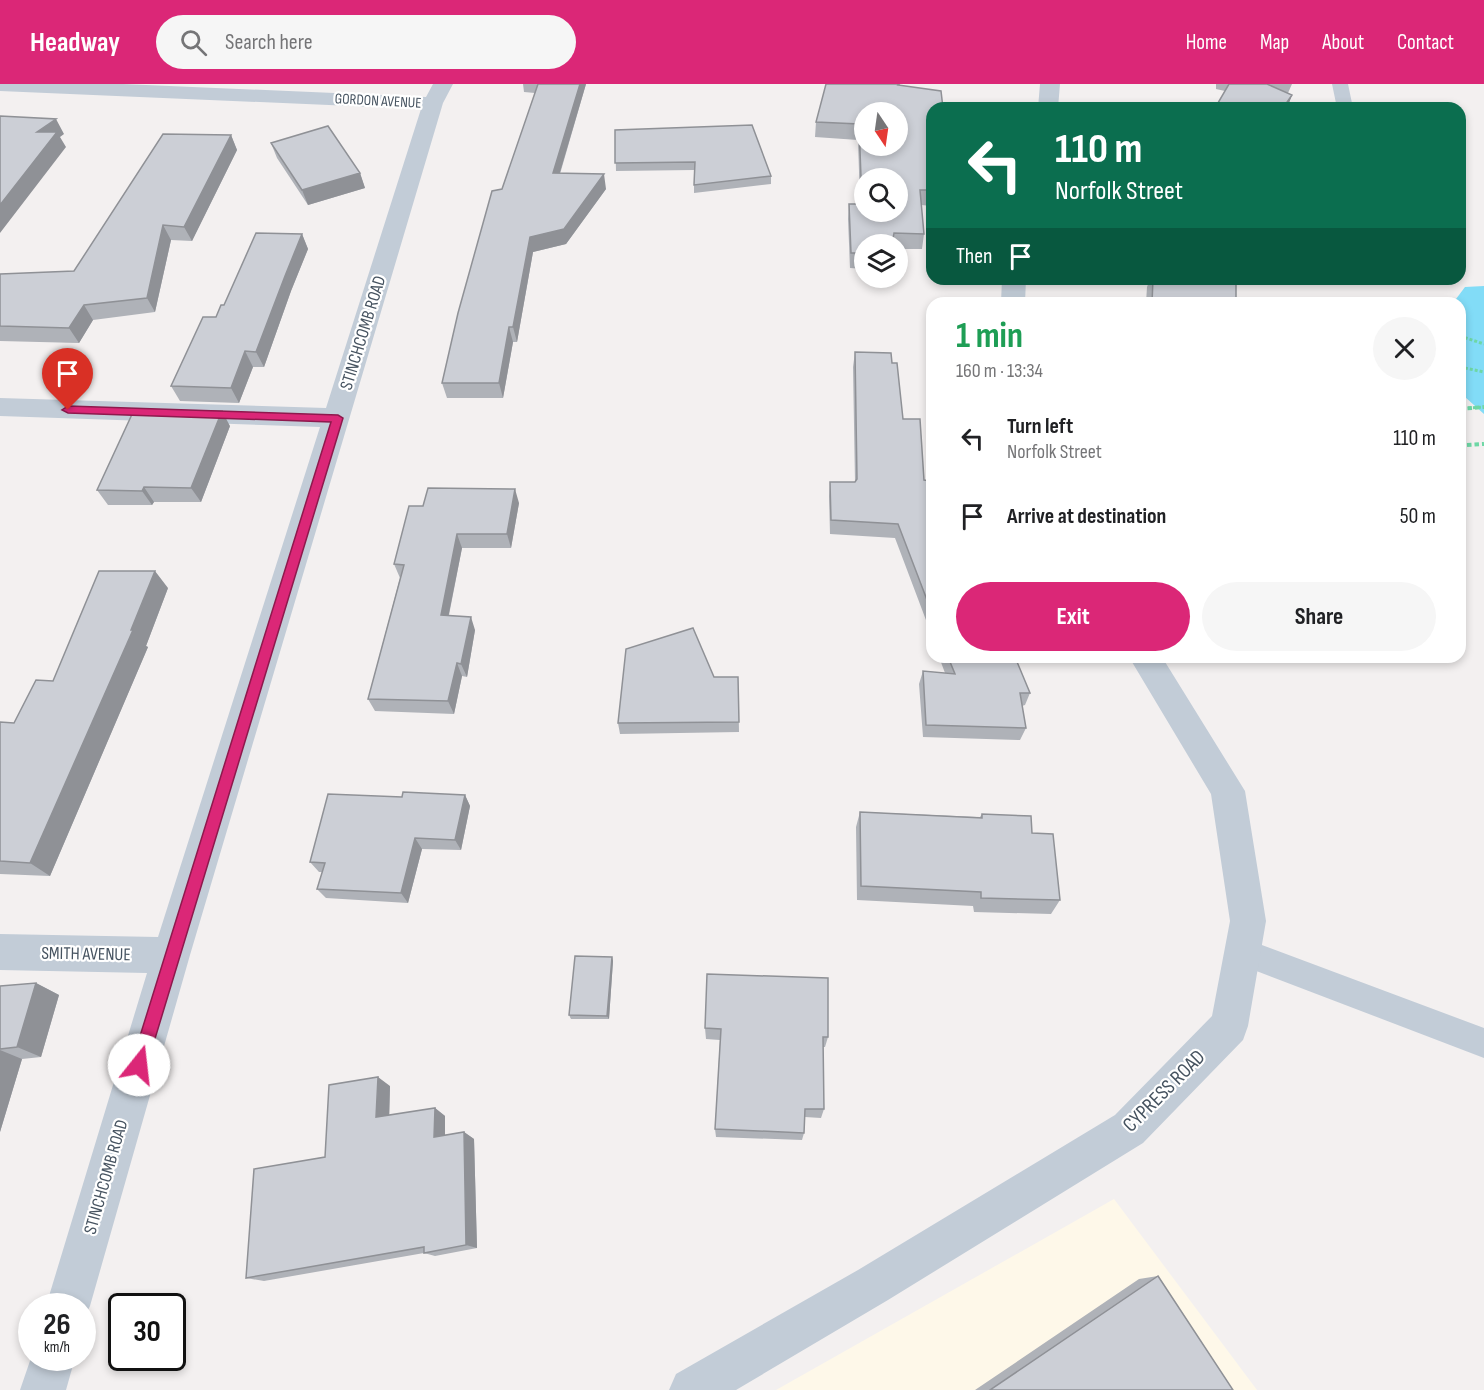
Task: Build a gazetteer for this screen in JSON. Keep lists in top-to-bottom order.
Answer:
{
  "streets": {
    "street": [
      "GORDON AVENUE",
      "STINCHCOMB ROAD",
      "SMITH AVENUE",
      "CYPRESS ROAD"
    ]
  },
  "crossings": [
    ["GORDON AVENUE", "STINCHCOMB ROAD"],
    ["STINCHCOMB ROAD", "SMITH AVENUE"]
  ],
  "north": "bottom",
  "page": {
    "header": "Headway",
    "search": "Search here",
    "nav": [
      "Home",
      "Map",
      "About",
      "Contact"
    ],
    "turn": ["110 m", "Norfolk Street"],
    "then": "Then",
    "heading": ["1 min", "160 m · 13:34"],
    "list": [
      {
        "name": "Turn left",
        "note": "Norfolk Street",
        "value": "110 m"
      },
      {
        "name": "Arrive at destination",
        "value": "50 m"
      }
    ],
    "buttons": ["Exit", "Share"],
    "speed": "26 km/h",
    "limit": "30"
  }
}
